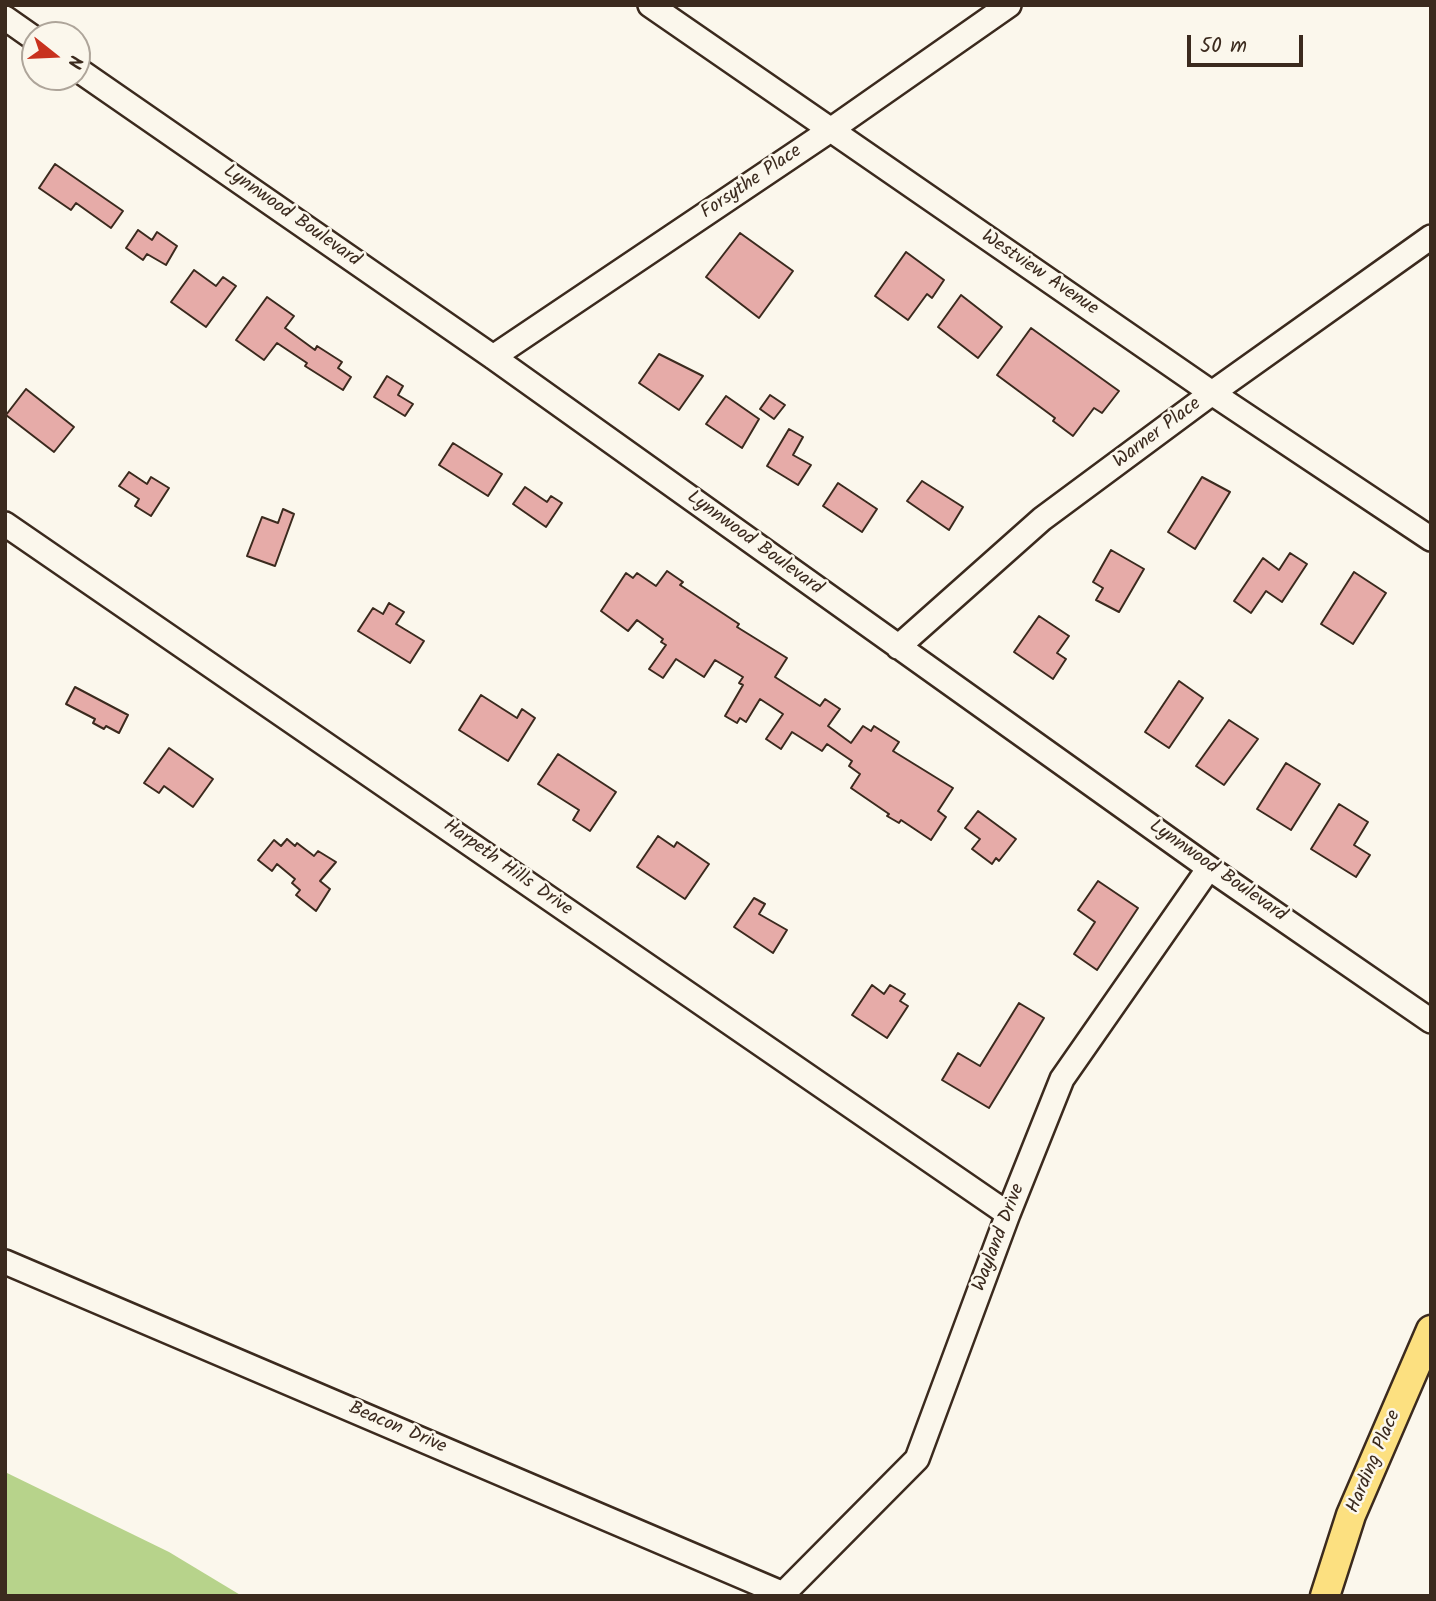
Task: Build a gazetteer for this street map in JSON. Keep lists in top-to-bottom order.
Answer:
{
  "streets": {
    "main road": ["Harding Place"],
    "street": [
      "Forsythe Place",
      "Lynnwood Boulevard",
      "Westview Avenue",
      "Warner Place",
      "Harpeth Hills Drive",
      "Wayland Drive",
      "Beacon Drive"
    ]
  },
  "crossings": [
    ["Forsythe Place", "Lynnwood Boulevard"],
    ["Forsythe Place", "Westview Avenue"],
    ["Lynnwood Boulevard", "Warner Place"],
    ["Lynnwood Boulevard", "Wayland Drive"],
    ["Westview Avenue", "Warner Place"],
    ["Harpeth Hills Drive", "Wayland Drive"],
    ["Wayland Drive", "Beacon Drive"]
  ],
  "scale_bar": "50 m",
  "north": "right"
}
